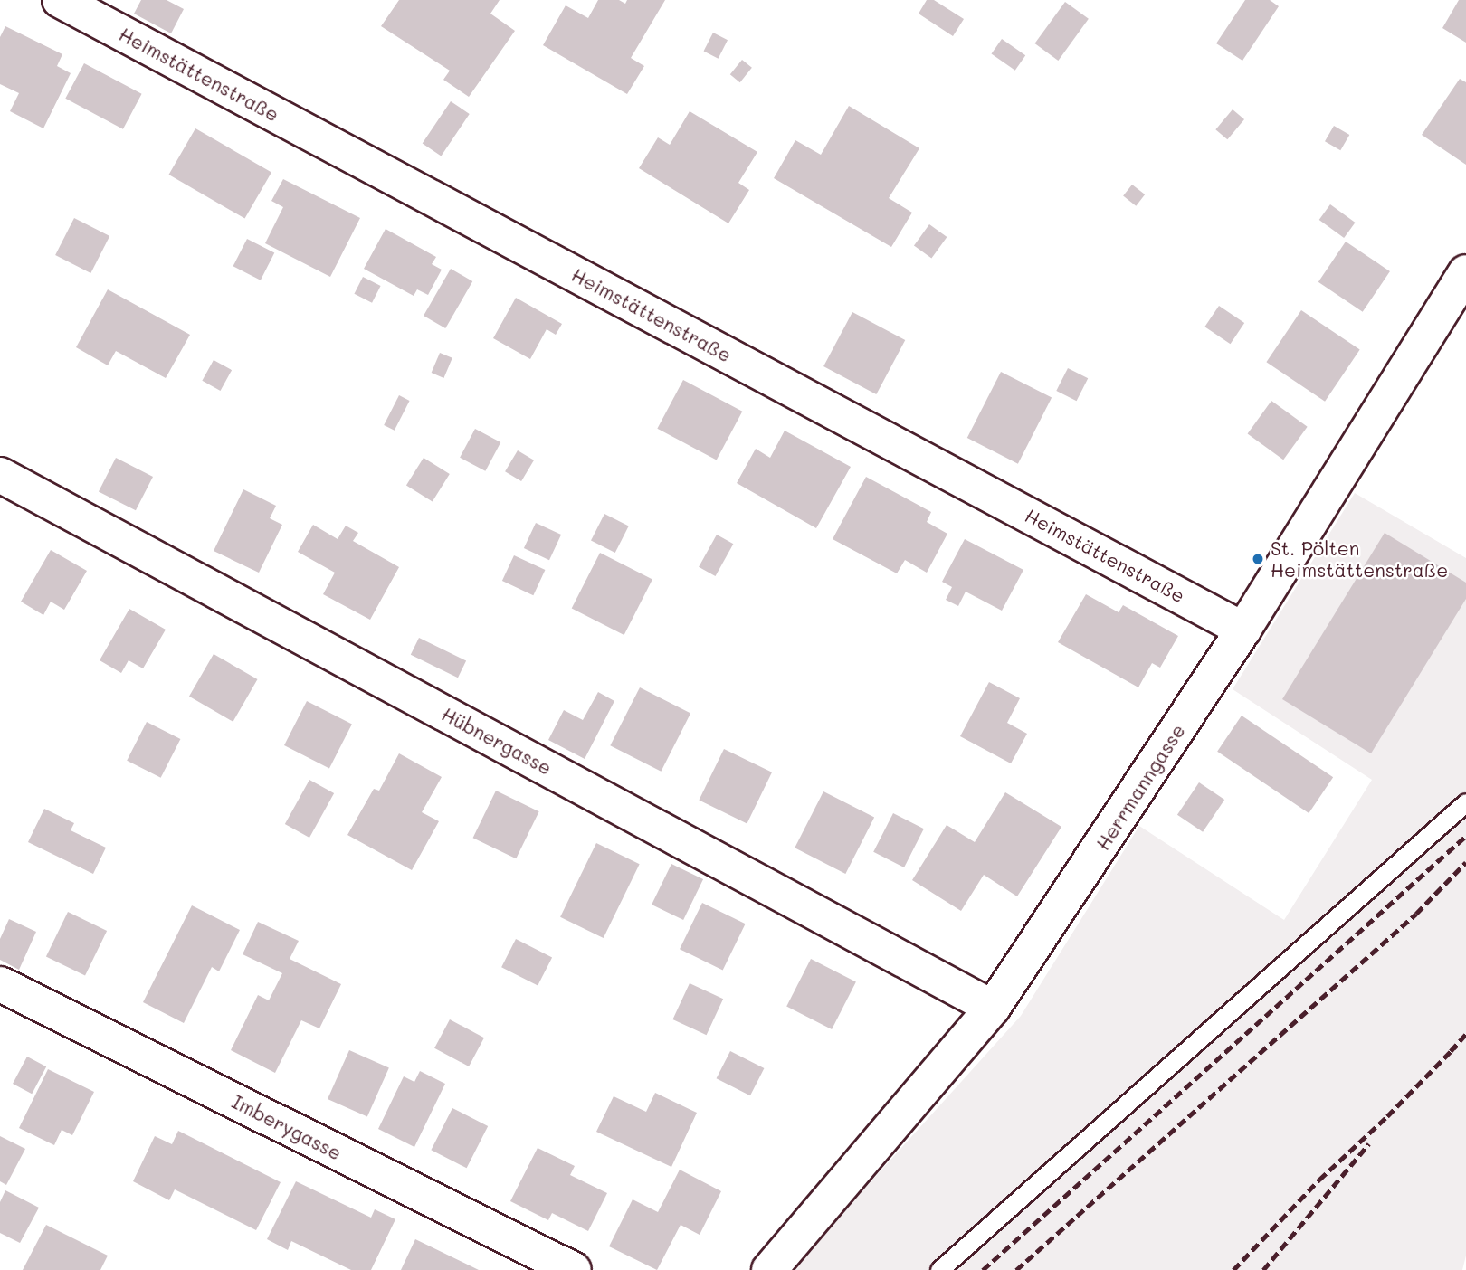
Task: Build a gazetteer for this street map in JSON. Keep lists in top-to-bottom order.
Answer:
{
  "streets": {
    "street": [
      "Heimstättenstraße",
      "Hübnergasse",
      "Herrmanngasse",
      "Imberygasse"
    ]
  },
  "crossings": [
    ["Heimstättenstraße", "Herrmanngasse"],
    ["Hübnergasse", "Herrmanngasse"]
  ],
  "places": ["St. Pölten Heimstättenstraße"]
}
